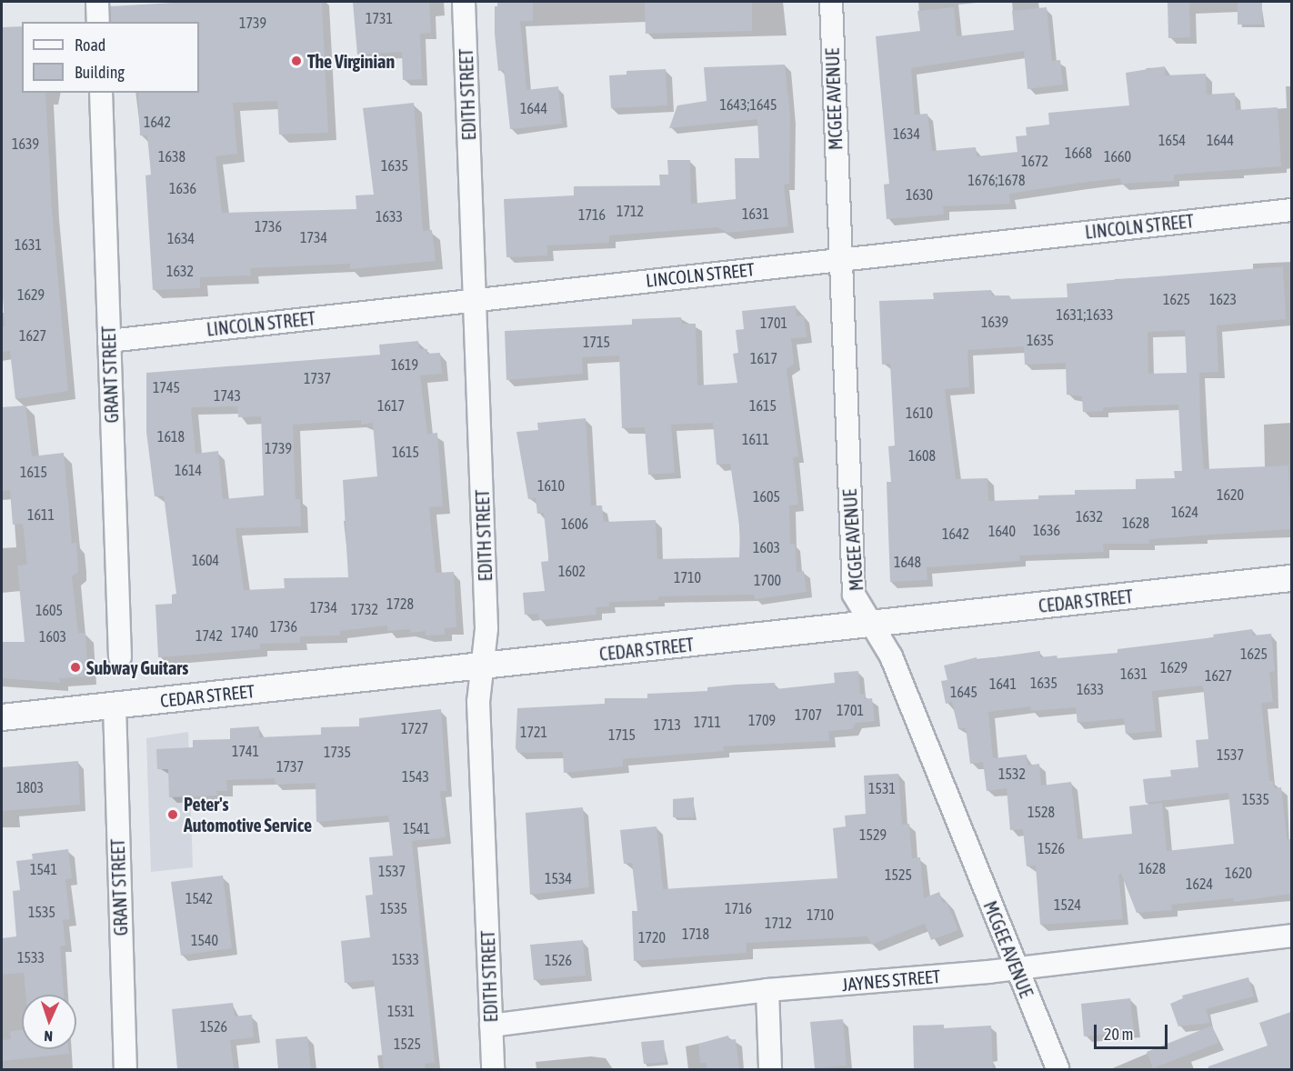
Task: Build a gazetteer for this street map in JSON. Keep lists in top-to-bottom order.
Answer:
{
  "streets": {
    "street": [
      "EDITH STREET",
      "MCGEE AVENUE",
      "LINCOLN STREET",
      "GRANT STREET",
      "CEDAR STREET",
      "JAYNES STREET"
    ]
  },
  "crossings": [
    ["EDITH STREET", "LINCOLN STREET"],
    ["EDITH STREET", "CEDAR STREET"],
    ["EDITH STREET", "JAYNES STREET"],
    ["MCGEE AVENUE", "LINCOLN STREET"],
    ["MCGEE AVENUE", "CEDAR STREET"],
    ["MCGEE AVENUE", "JAYNES STREET"],
    ["LINCOLN STREET", "GRANT STREET"],
    ["GRANT STREET", "CEDAR STREET"]
  ],
  "places": ["The Virginian", "Subway Guitars", "Peter's Automotive Service"],
  "house_numbers": [
    "1731",
    "1739",
    "1643;1645",
    "1644",
    "1642",
    "1634",
    "1654",
    "1644",
    "1639",
    "1668",
    "1638",
    "1660",
    "1672",
    "1635",
    "1676;1678",
    "1636",
    "1630",
    "1712",
    "1631",
    "1716",
    "1633",
    "1736",
    "1734",
    "1634",
    "1631",
    "1632",
    "1629",
    "1625",
    "1623",
    "1631;1633",
    "1639",
    "1701",
    "1627",
    "1635",
    "1715",
    "1617",
    "1619",
    "1737",
    "1745",
    "1743",
    "1617",
    "1615",
    "1610",
    "1618",
    "1611",
    "1739",
    "1615",
    "1608",
    "1614",
    "1615",
    "1610",
    "1620",
    "1605",
    "1624",
    "1611",
    "1632",
    "1628",
    "1606",
    "1636",
    "1640",
    "1642",
    "1603",
    "1604",
    "1648",
    "1602",
    "1710",
    "1700",
    "1728",
    "1734",
    "1732",
    "1605",
    "1736",
    "1740",
    "1742",
    "1603",
    "1625",
    "1629",
    "1631",
    "1627",
    "1635",
    "1641",
    "1633",
    "1645",
    "1701",
    "1707",
    "1709",
    "1711",
    "1713",
    "1727",
    "1721",
    "1715",
    "1741",
    "1735",
    "1537",
    "1737",
    "1532",
    "1543",
    "1803",
    "1531",
    "1535",
    "1528",
    "1541",
    "1529",
    "1526",
    "1628",
    "1541",
    "1537",
    "1620",
    "1525",
    "1534",
    "1624",
    "1542",
    "1524",
    "1535",
    "1716",
    "1535",
    "1710",
    "1712",
    "1718",
    "1720",
    "1540",
    "1533",
    "1533",
    "1526",
    "1531",
    "1526",
    "1525"
  ],
  "legend": ["Road", "Building"],
  "scale_bar": "20 m",
  "north": "bottom"
}
